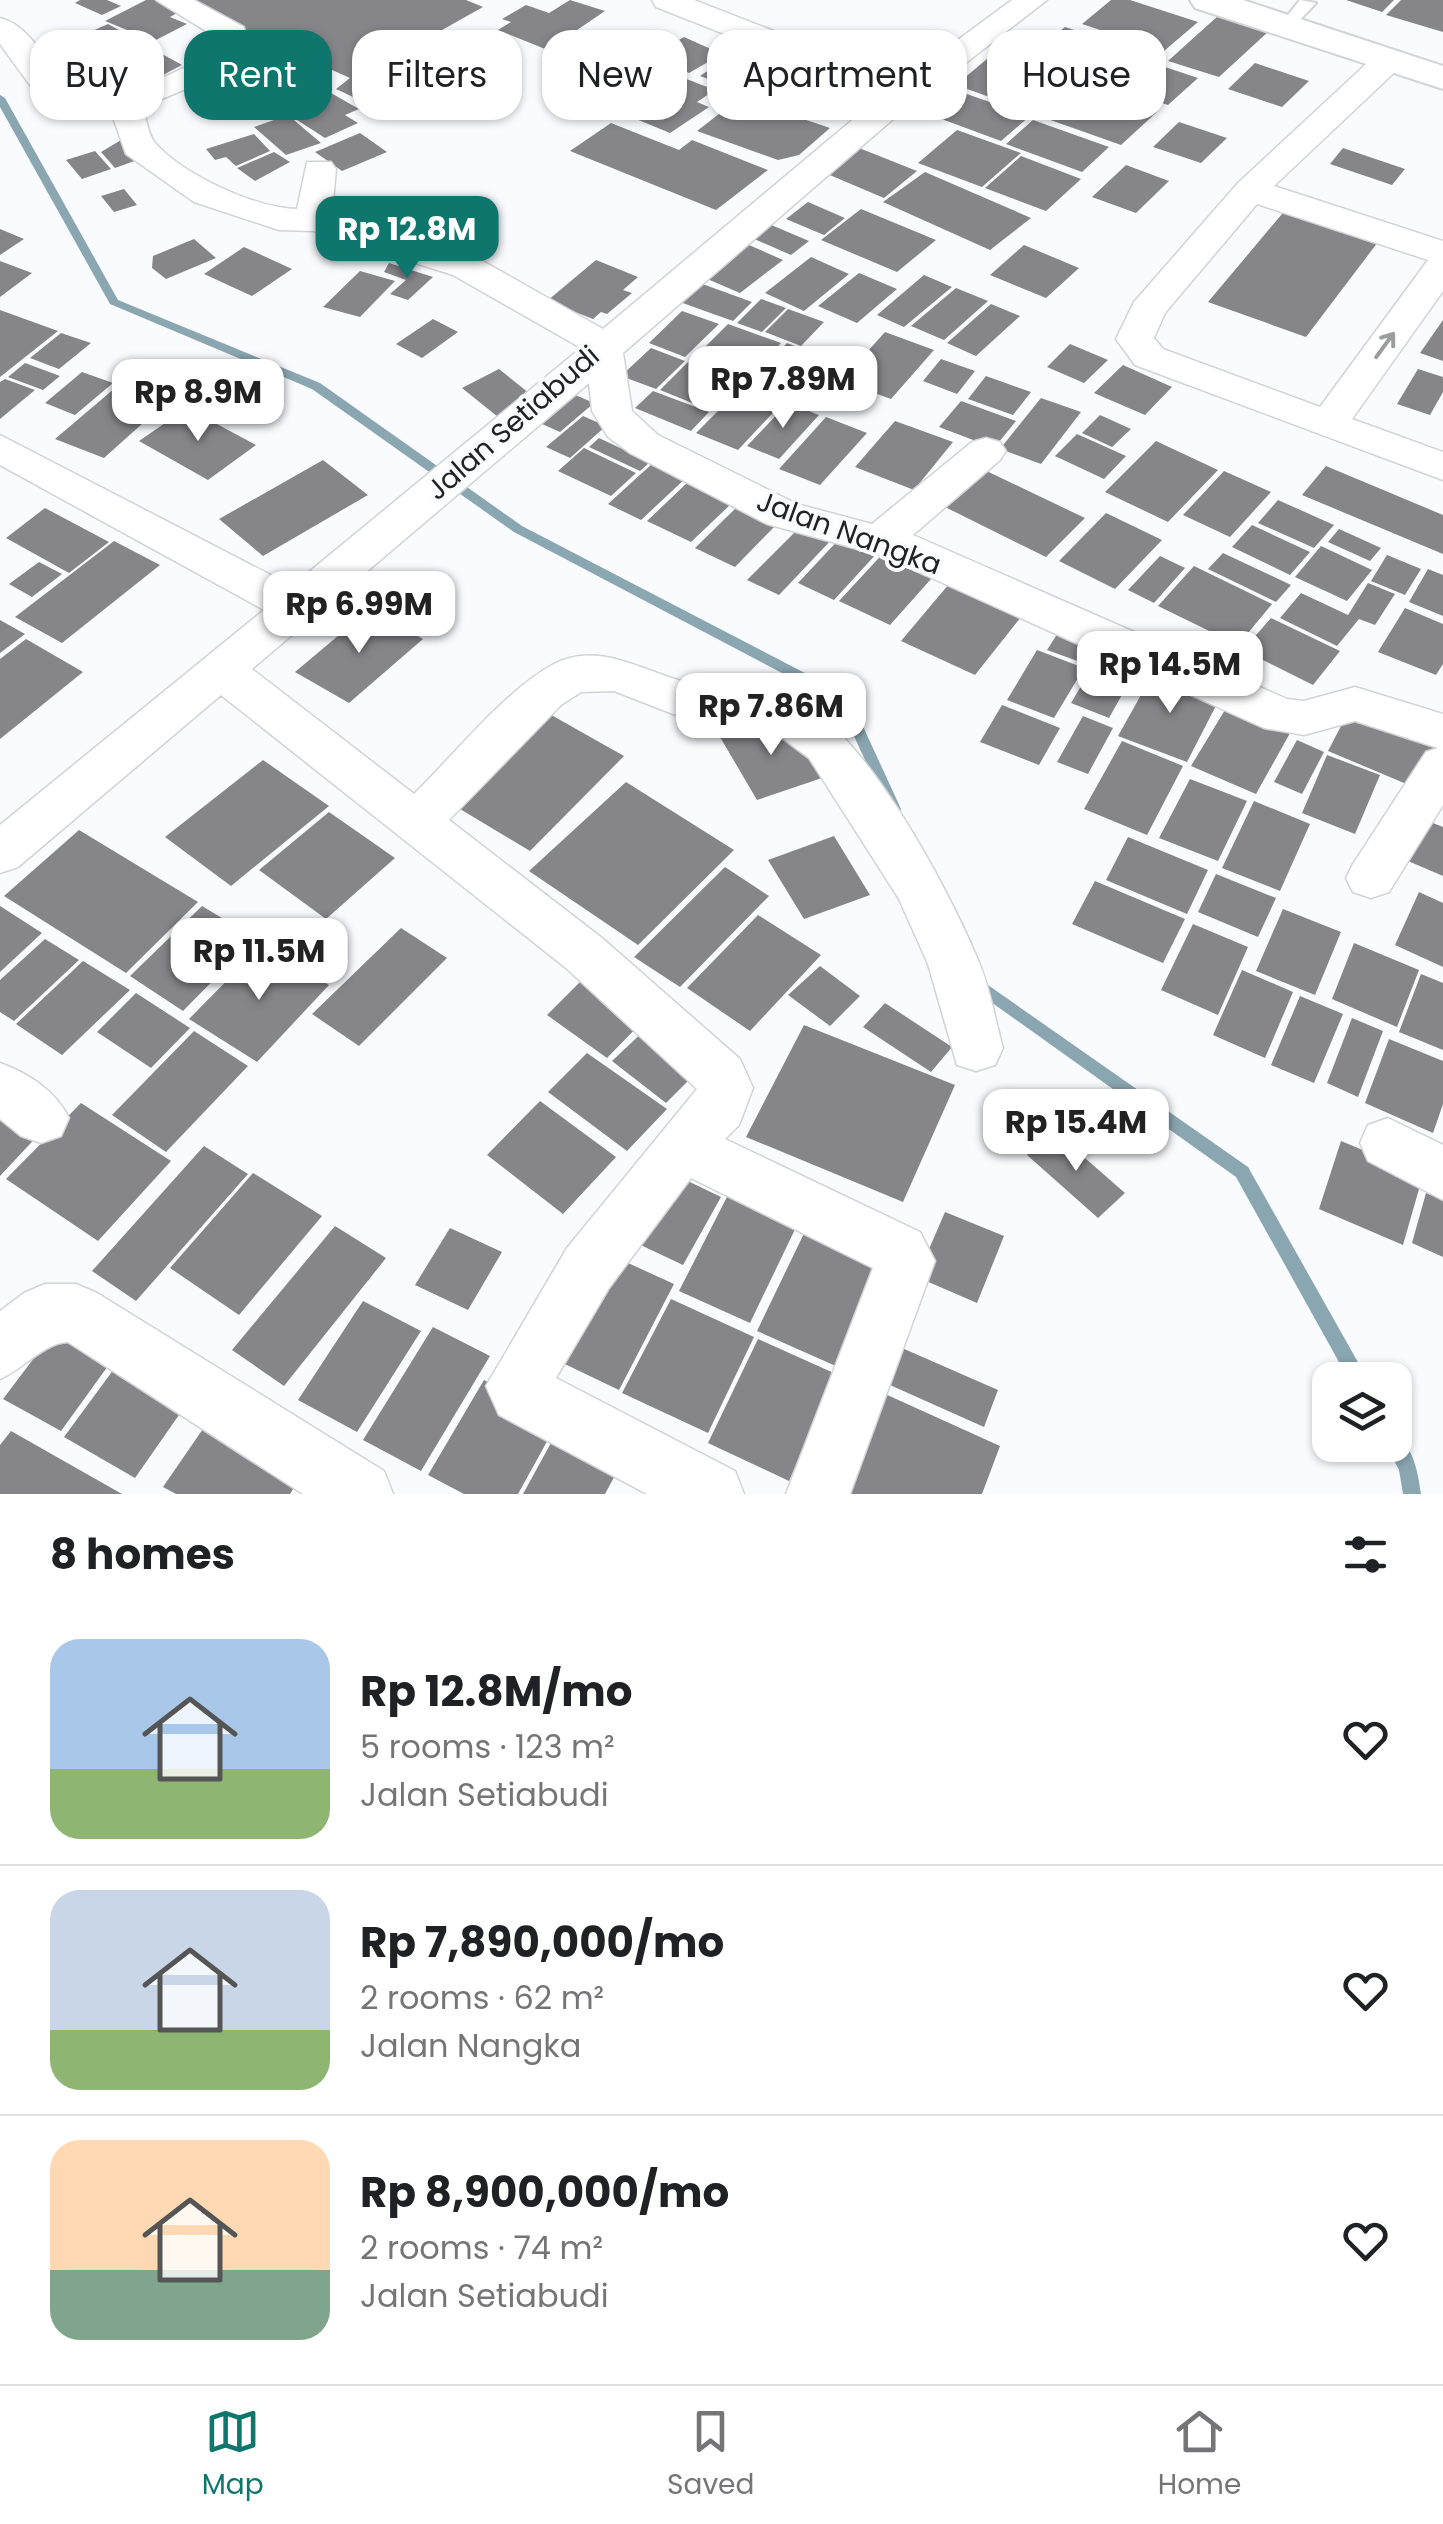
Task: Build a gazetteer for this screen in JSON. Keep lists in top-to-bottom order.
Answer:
{
  "streets": {
    "street": ["Jalan Setiabudi", "Jalan Nangka"]
  },
  "crossings": [
    ["Jalan Setiabudi", "Jalan Nangka"]
  ],
  "page": {
    "chip": [
      "Buy",
      "Rent",
      "Filters",
      "New",
      "Apartment",
      "House"
    ],
    "price": [
      "Rp 12.8M",
      "Rp 7.89M",
      "Rp 8.9M",
      "Rp 6.99M",
      "Rp 14.5M",
      "Rp 7.86M",
      "Rp 11.5M",
      "Rp 15.4M"
    ],
    "heading": "8 homes",
    "list": [
      {
        "name": "Rp 12.8M/mo",
        "note": "5 rooms · 123 m² · Jalan Setiabudi"
      },
      {
        "name": "Rp 7,890,000/mo",
        "note": "2 rooms · 62 m² · Jalan Nangka"
      },
      {
        "name": "Rp 8,900,000/mo",
        "note": "2 rooms · 74 m² · Jalan Setiabudi"
      }
    ],
    "tabs": ["Map", "Saved", "Home"]
  }
}
